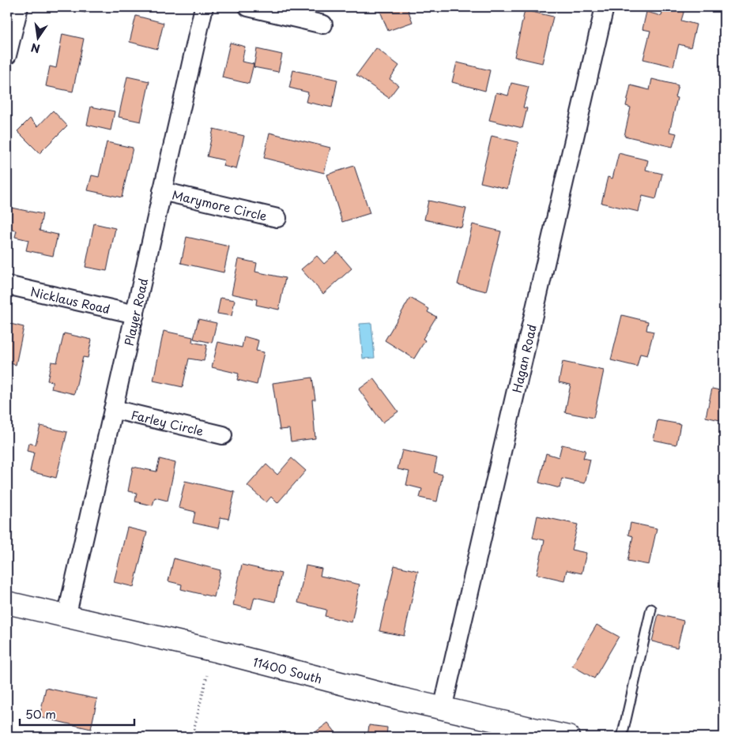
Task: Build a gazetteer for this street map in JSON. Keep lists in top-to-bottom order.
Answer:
{
  "streets": {
    "main road": ["11400 South"],
    "street": [
      "Marymore Circle",
      "Nicklaus Road",
      "Player Road",
      "Hagan Road",
      "Farley Circle"
    ]
  },
  "crossings": [
    ["Marymore Circle", "Player Road"],
    ["Nicklaus Road", "Player Road"],
    ["Player Road", "Farley Circle"],
    ["Player Road", "11400 South"],
    ["Hagan Road", "11400 South"]
  ],
  "scale_bar": "50 m",
  "north": "bottom"
}
